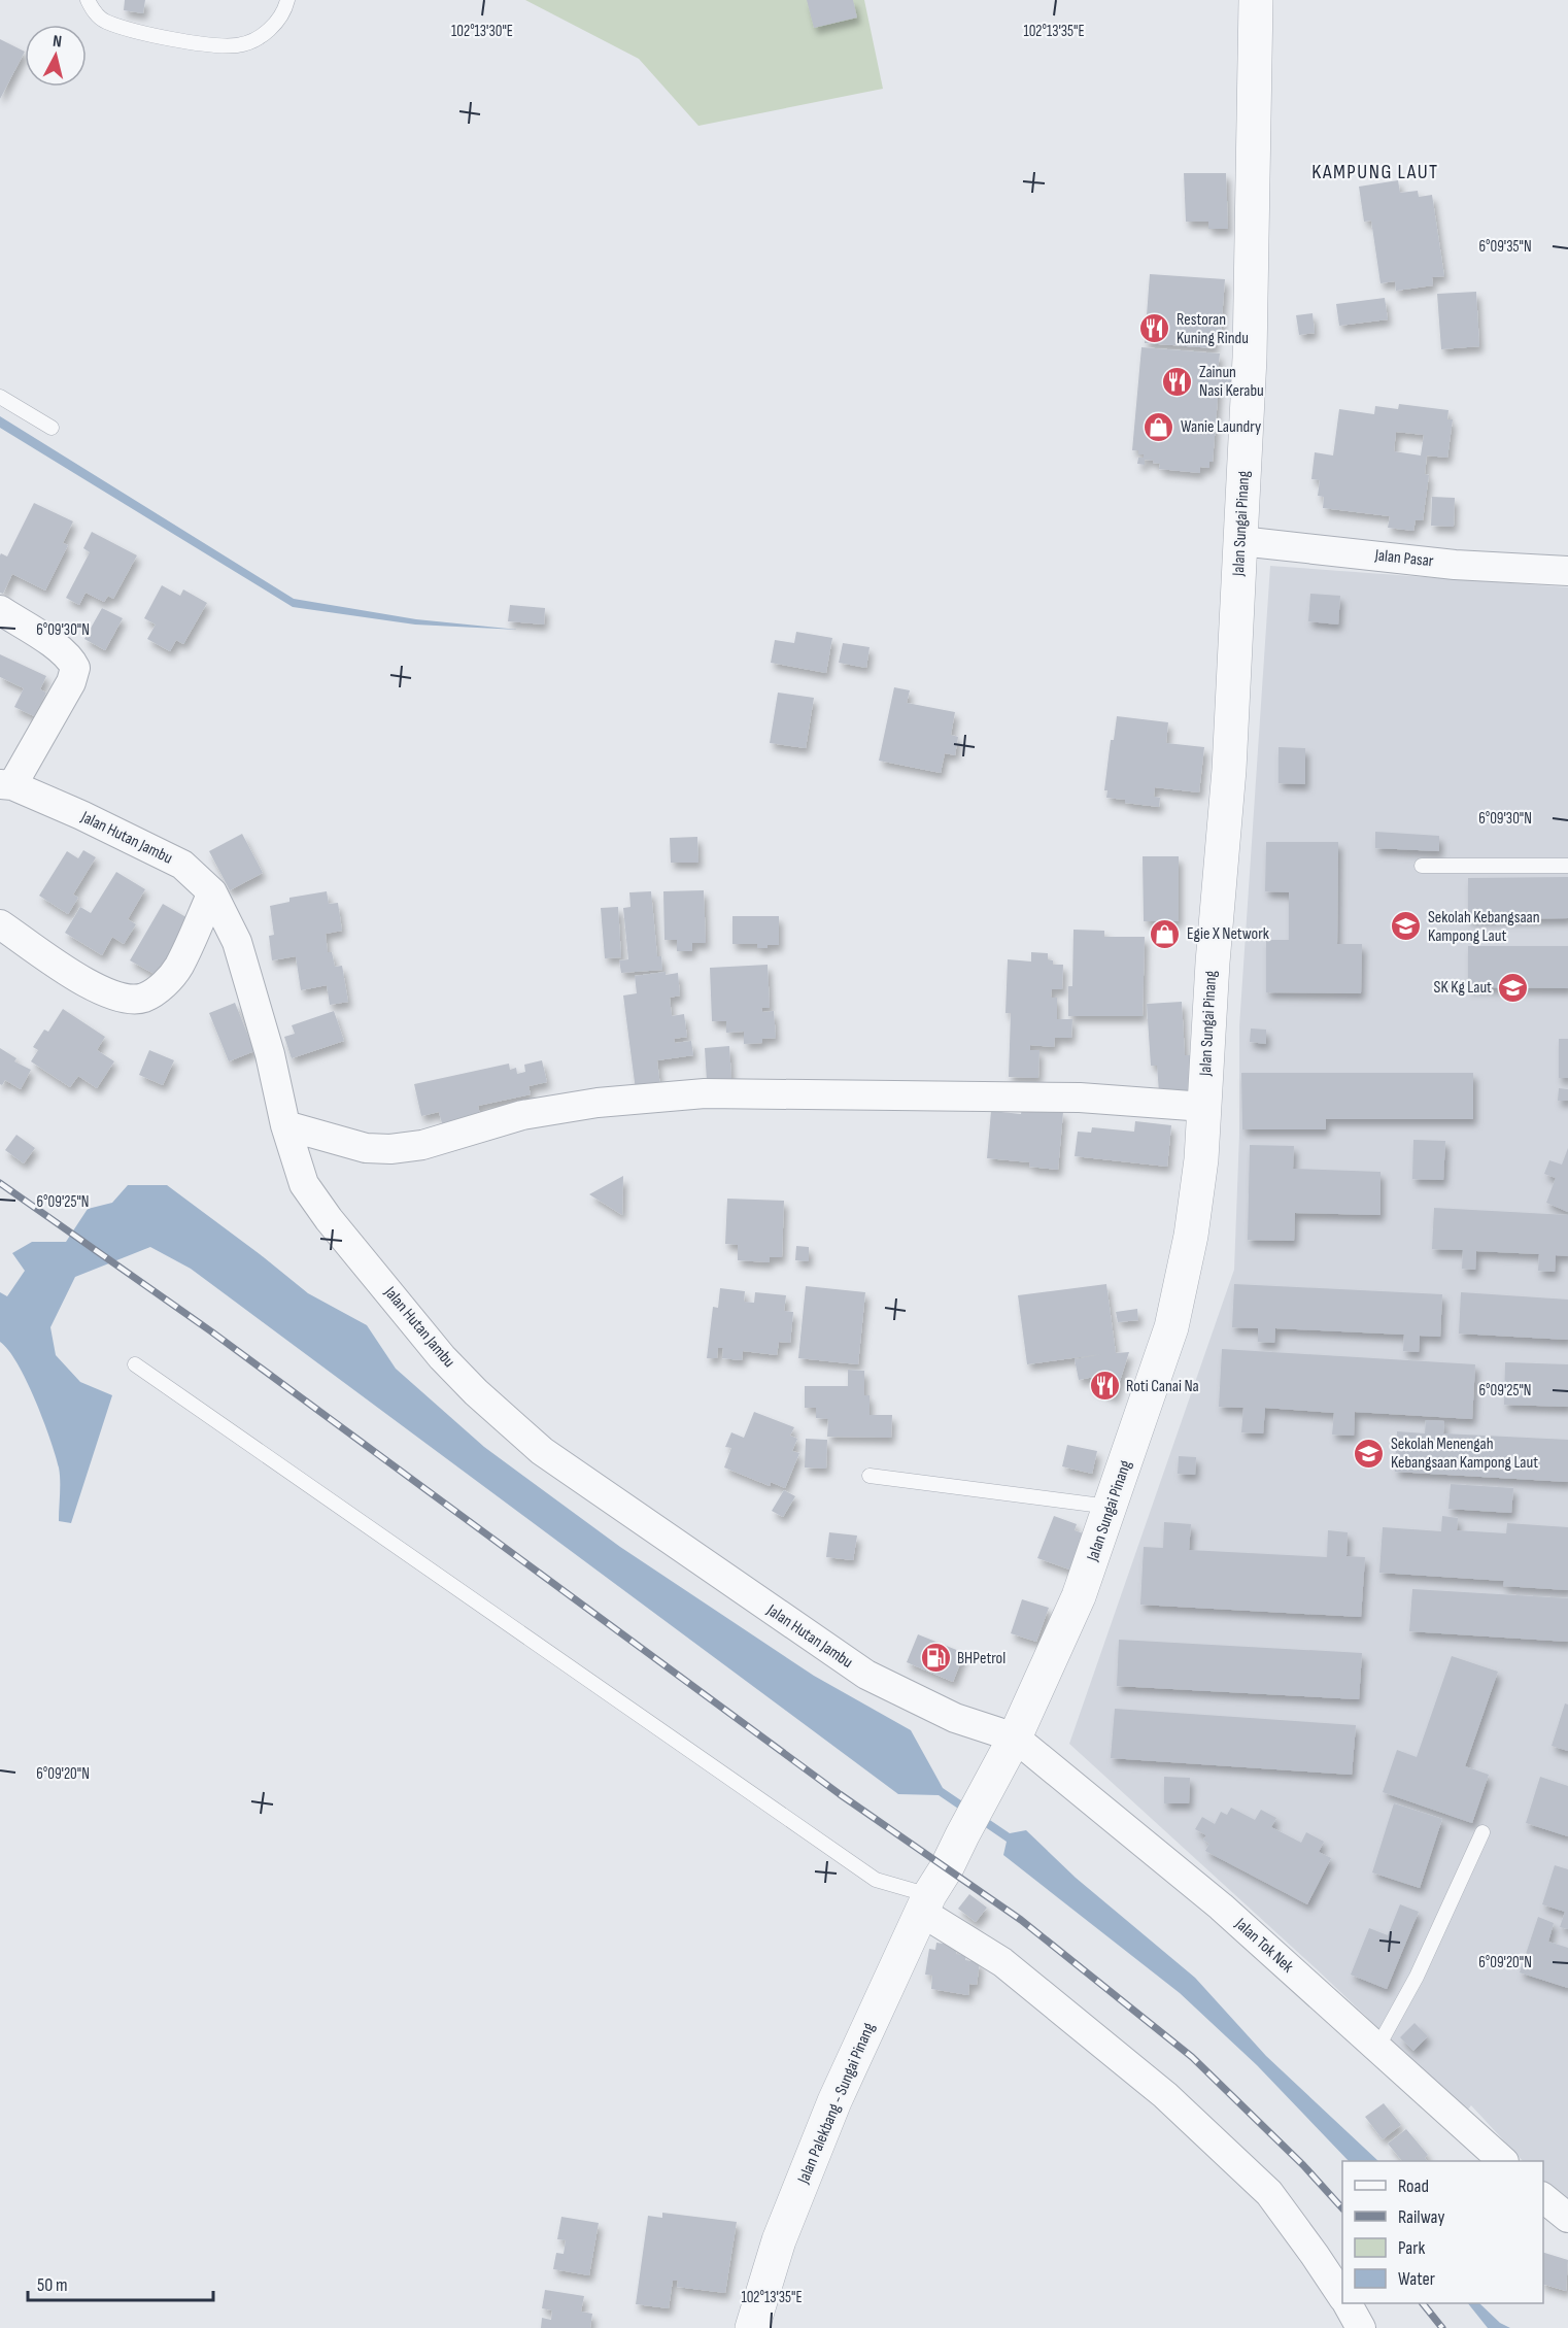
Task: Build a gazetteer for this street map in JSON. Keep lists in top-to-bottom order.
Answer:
{
  "streets": {
    "street": [
      "Jalan Sungai Pinang",
      "Jalan Pasar",
      "Jalan Hutan Jambu",
      "Jalan Tok Nek",
      "Jalan Palekbang - Sungai Pinang"
    ]
  },
  "crossings": [
    ["Jalan Sungai Pinang", "Jalan Pasar"],
    ["Jalan Sungai Pinang", "Jalan Hutan Jambu"],
    ["Jalan Sungai Pinang", "Jalan Tok Nek"],
    ["Jalan Sungai Pinang", "Jalan Palekbang - Sungai Pinang"],
    ["Jalan Hutan Jambu", "Jalan Tok Nek"]
  ],
  "districts": ["KAMPUNG LAUT"],
  "places": {
    "restaurant": ["Restoran Kuning Rindu", "Zainun Nasi Kerabu", "Roti Canai Na"],
    "shop": ["Wanie Laundry", "Egie X Network"],
    "school or university": ["Sekolah Kebangsaan Kampong Laut", "SK Kg Laut", "Sekolah Menengah Kebangsaan Kampong Laut"],
    "fuel station": ["BHPetrol"]
  },
  "legend": [
    "Road",
    "Railway",
    "Park",
    "Water"
  ],
  "scale_bar": "50 m",
  "north": "top",
  "coordinates": [
    "102°13'30\"E",
    "102°13'35\"E",
    "6°09'35\"N",
    "6°09'30\"N",
    "6°09'25\"N",
    "6°09'20\"N"
  ]
}
